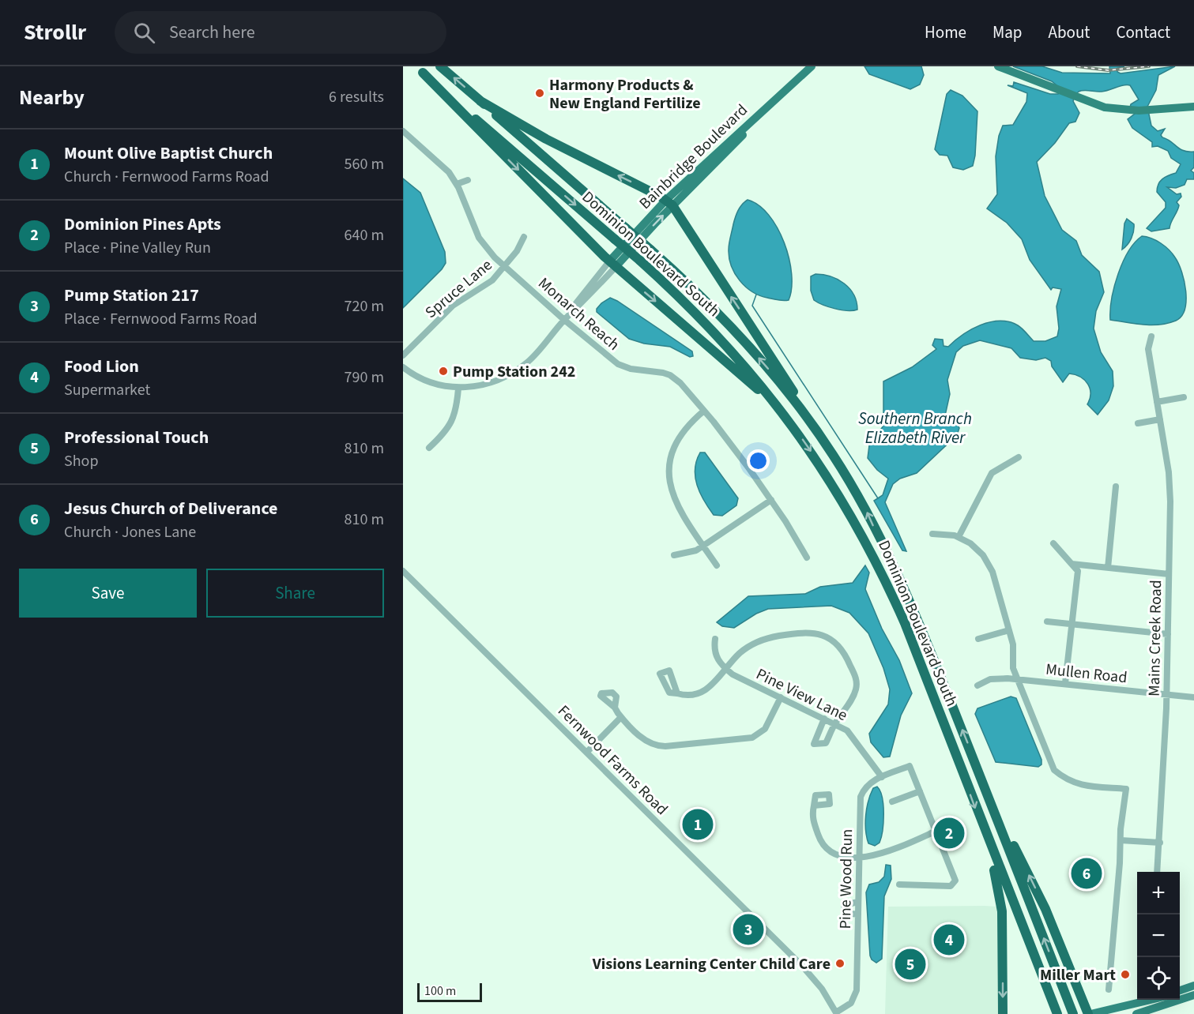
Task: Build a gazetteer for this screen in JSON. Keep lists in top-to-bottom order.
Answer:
{
  "streets": {
    "highway": ["Dominion Boulevard South"],
    "main road": ["Bainbridge Boulevard"],
    "street": [
      "Spruce Lane",
      "Monarch Reach",
      "Mains Creek Road",
      "Mullen Road",
      "Pine View Lane",
      "Fernwood Farms Road",
      "Pine Wood Run"
    ]
  },
  "crossings": [
    ["Spruce Lane", "Monarch Reach"],
    ["Mains Creek Road", "Mullen Road"],
    ["Pine View Lane", "Pine Wood Run"],
    ["Fernwood Farms Road", "Pine Wood Run"]
  ],
  "water": ["Southern Branch Elizabeth River"],
  "places": [
    "Harmony Products & New England Fertilize",
    "Pump Station 242",
    "Visions Learning Center Child Care",
    "Miller Mart"
  ],
  "scale_bar": "100 m",
  "page": {
    "header": "Strollr",
    "search": "Search here",
    "nav": [
      "Home",
      "Map",
      "About",
      "Contact"
    ],
    "heading": ["Nearby", "6 results"],
    "list": [
      {
        "mark": "1",
        "name": "Mount Olive Baptist Church",
        "note": "Church · Fernwood Farms Road",
        "value": "560 m"
      },
      {
        "mark": "2",
        "name": "Dominion Pines Apts",
        "note": "Place · Pine Valley Run",
        "value": "640 m"
      },
      {
        "mark": "3",
        "name": "Pump Station 217",
        "note": "Place · Fernwood Farms Road",
        "value": "720 m"
      },
      {
        "mark": "4",
        "name": "Food Lion",
        "note": "Supermarket",
        "value": "790 m"
      },
      {
        "mark": "5",
        "name": "Professional Touch",
        "note": "Shop",
        "value": "810 m"
      },
      {
        "mark": "6",
        "name": "Jesus Church of Deliverance",
        "note": "Church · Jones Lane",
        "value": "810 m"
      }
    ],
    "buttons": ["Save", "Share"],
    "pins": [
      "1",
      "2",
      "6",
      "3",
      "4",
      "5"
    ],
    "map_buttons": ["+", "−"],
    "scale": "100 m"
  }
}
